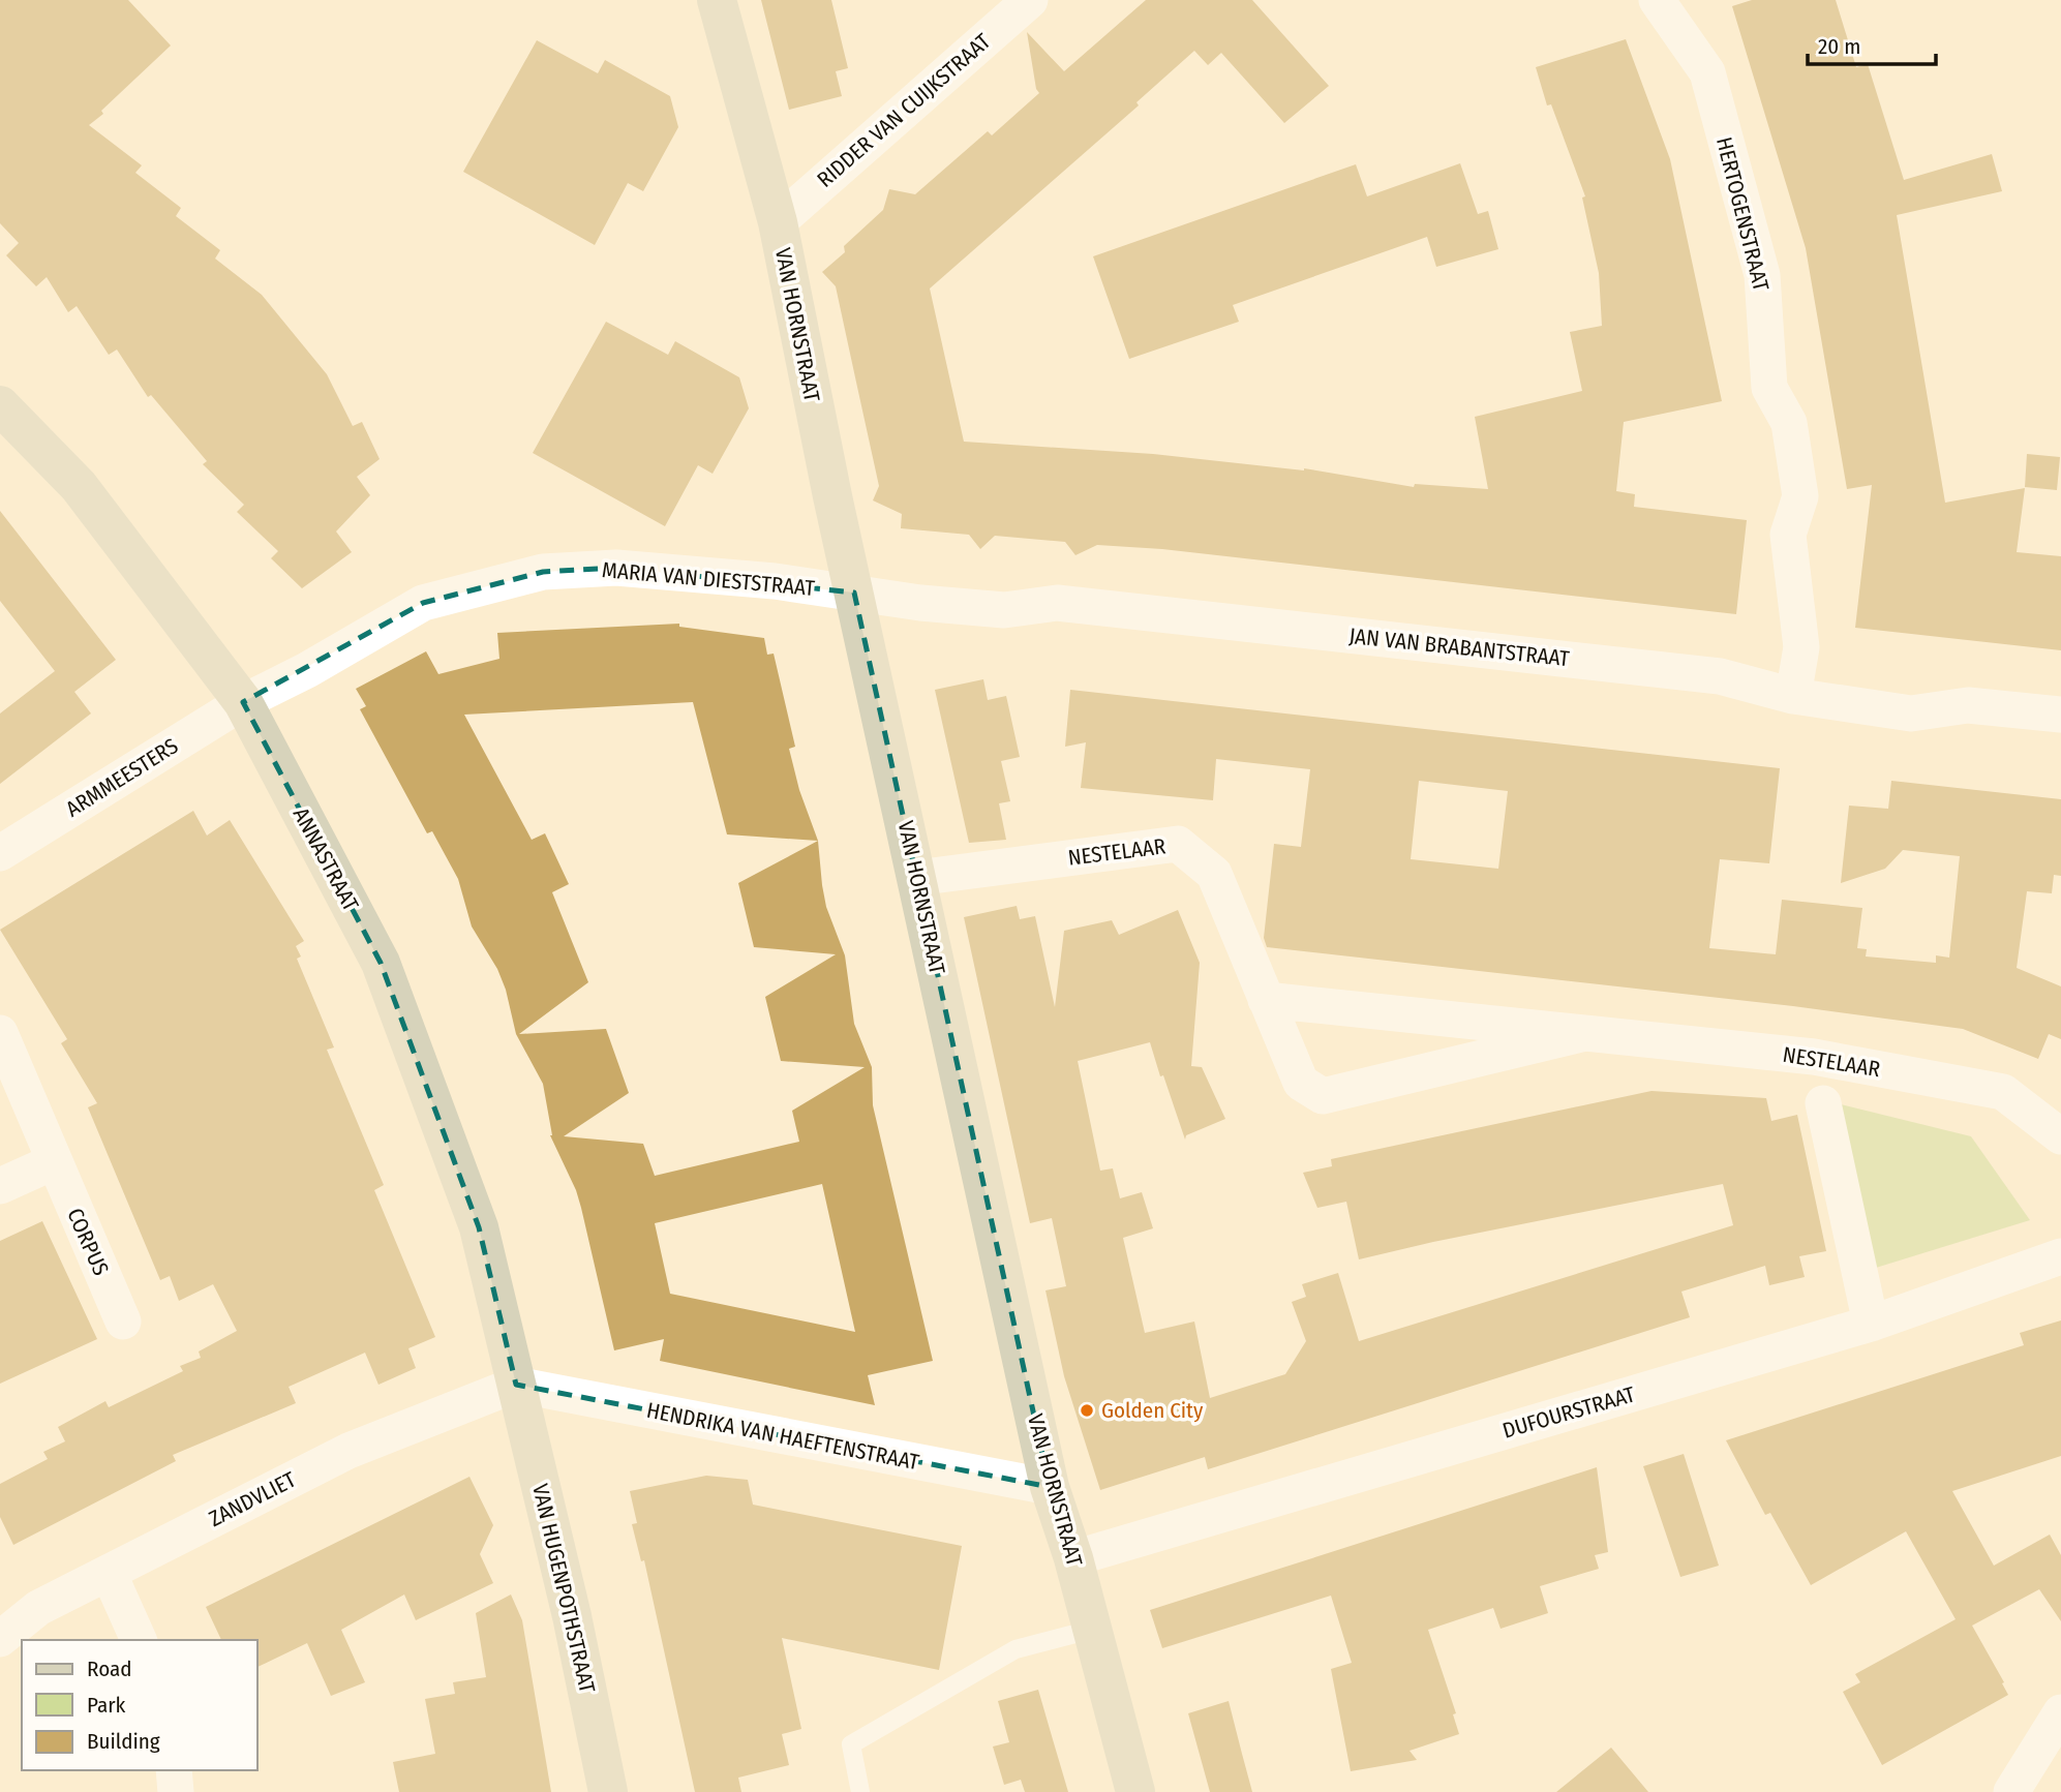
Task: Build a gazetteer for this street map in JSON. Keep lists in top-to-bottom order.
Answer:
{
  "streets": {
    "street": [
      "RIDDER VAN CUIJKSTRAAT",
      "HERTOGENSTRAAT",
      "VAN HORNSTRAAT",
      "MARIA VAN DIESTSTRAAT",
      "JAN VAN BRABANTSTRAAT",
      "ARMMEESTERS",
      "NESTELAAR",
      "ANNASTRAAT",
      "CORPUS",
      "DUFOURSTRAAT",
      "HENDRIKA VAN HAEFTENSTRAAT",
      "ZANDVLIET",
      "VAN HUGENPOTHSTRAAT"
    ]
  },
  "crossings": [
    ["RIDDER VAN CUIJKSTRAAT", "VAN HORNSTRAAT"],
    ["HERTOGENSTRAAT", "JAN VAN BRABANTSTRAAT"],
    ["VAN HORNSTRAAT", "MARIA VAN DIESTSTRAAT"],
    ["VAN HORNSTRAAT", "JAN VAN BRABANTSTRAAT"],
    ["VAN HORNSTRAAT", "NESTELAAR"],
    ["VAN HORNSTRAAT", "DUFOURSTRAAT"],
    ["VAN HORNSTRAAT", "HENDRIKA VAN HAEFTENSTRAAT"],
    ["MARIA VAN DIESTSTRAAT", "JAN VAN BRABANTSTRAAT"],
    ["MARIA VAN DIESTSTRAAT", "ARMMEESTERS"],
    ["MARIA VAN DIESTSTRAAT", "ANNASTRAAT"],
    ["ARMMEESTERS", "ANNASTRAAT"],
    ["NESTELAAR", "DUFOURSTRAAT"],
    ["ANNASTRAAT", "HENDRIKA VAN HAEFTENSTRAAT"],
    ["ANNASTRAAT", "ZANDVLIET"],
    ["ANNASTRAAT", "VAN HUGENPOTHSTRAAT"],
    ["HENDRIKA VAN HAEFTENSTRAAT", "ZANDVLIET"],
    ["HENDRIKA VAN HAEFTENSTRAAT", "VAN HUGENPOTHSTRAAT"],
    ["ZANDVLIET", "VAN HUGENPOTHSTRAAT"]
  ],
  "places": ["Golden City"],
  "legend": ["Road", "Park", "Building"],
  "scale_bar": "20 m"
}
